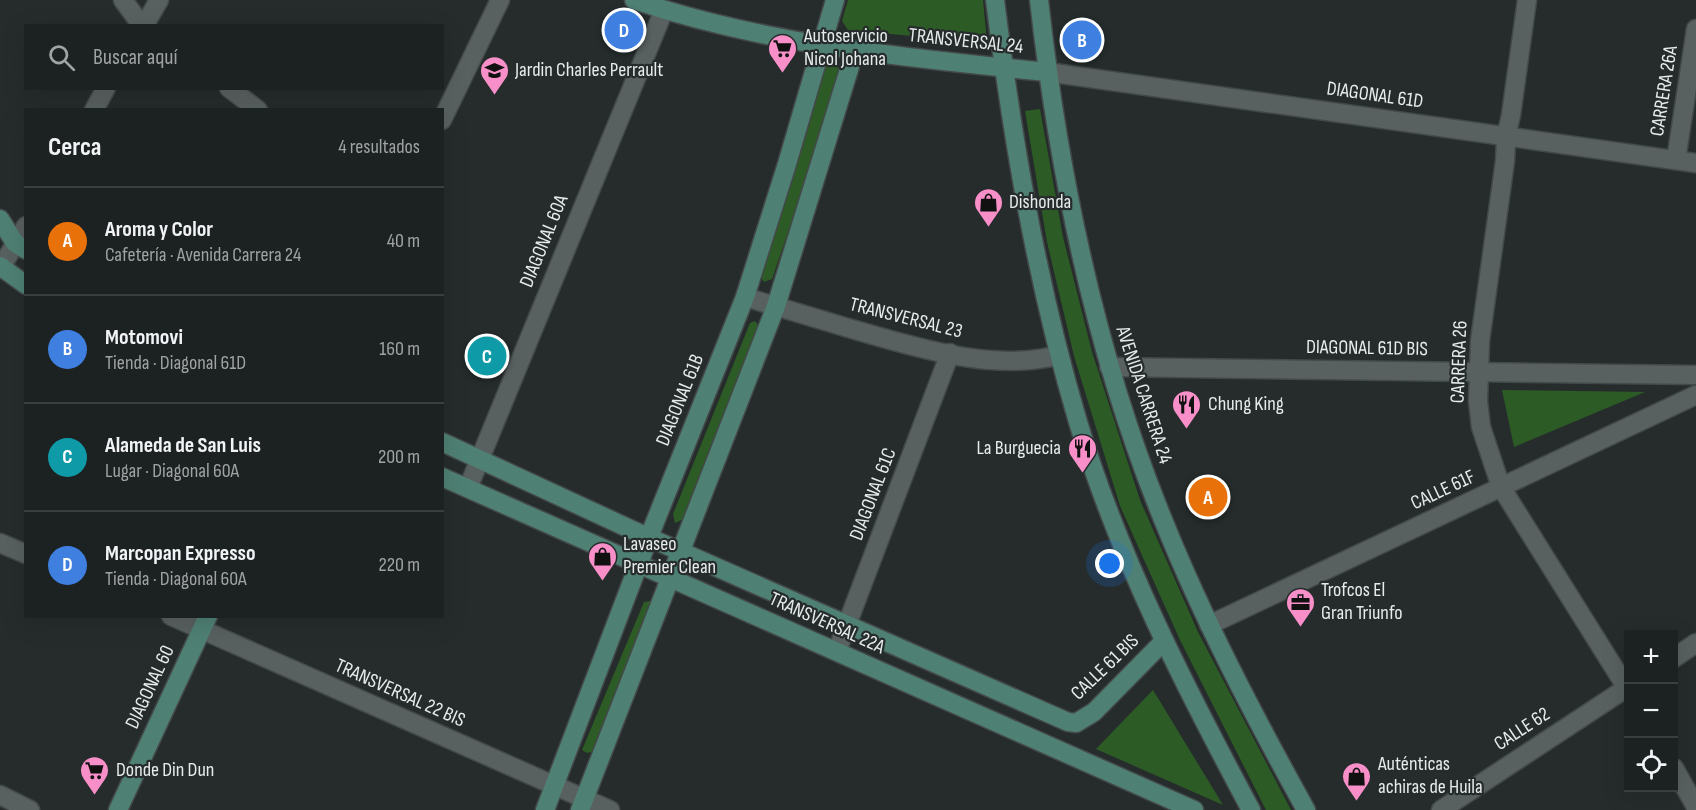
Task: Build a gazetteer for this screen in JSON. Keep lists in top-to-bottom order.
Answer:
{
  "streets": {
    "street": [
      "TRANSVERSAL 24",
      "CARRERA 26A",
      "DIAGONAL 61D",
      "DIAGONAL 60A",
      "TRANSVERSAL 23",
      "DIAGONAL 61D BIS",
      "CARRERA 26",
      "AVENIDA CARRERA 24",
      "DIAGONAL 61B",
      "CALLE 61F",
      "DIAGONAL 61C",
      "TRANSVERSAL 22A",
      "CALLE 61 BIS",
      "DIAGONAL 60",
      "TRANSVERSAL 22 BIS",
      "CALLE 62"
    ]
  },
  "crossings": [
    ["TRANSVERSAL 24", "DIAGONAL 61D"],
    ["TRANSVERSAL 24", "DIAGONAL 60A"],
    ["TRANSVERSAL 24", "AVENIDA CARRERA 24"],
    ["TRANSVERSAL 24", "DIAGONAL 61B"],
    ["CARRERA 26A", "DIAGONAL 61D"],
    ["DIAGONAL 61D", "CARRERA 26"],
    ["DIAGONAL 61D", "AVENIDA CARRERA 24"],
    ["DIAGONAL 60A", "TRANSVERSAL 22A"],
    ["TRANSVERSAL 23", "DIAGONAL 61B"],
    ["TRANSVERSAL 23", "DIAGONAL 61C"],
    ["DIAGONAL 61D BIS", "CARRERA 26"],
    ["DIAGONAL 61D BIS", "AVENIDA CARRERA 24"],
    ["CARRERA 26", "CALLE 61F"],
    ["AVENIDA CARRERA 24", "CALLE 61F"],
    ["DIAGONAL 61B", "TRANSVERSAL 22A"],
    ["DIAGONAL 61B", "TRANSVERSAL 22 BIS"],
    ["DIAGONAL 61C", "TRANSVERSAL 22A"],
    ["TRANSVERSAL 22A", "CALLE 61 BIS"],
    ["DIAGONAL 60", "TRANSVERSAL 22 BIS"]
  ],
  "places": {
    "supermarket": ["Autoservicio Nicol Johana", "Donde Din Dun"],
    "school or university": ["Jardin Charles Perrault"],
    "shop": ["Dishonda", "Lavaseo Premier Clean", "Auténticas achiras de Huila"],
    "restaurant": ["Chung King", "La Burguecia"],
    "office": ["Trofcos El Gran Triunfo"]
  },
  "page": {
    "pins": [
      "D",
      "B",
      "C",
      "A"
    ],
    "search": "Buscar aquí",
    "heading": ["Cerca", "4 resultados"],
    "list": [
      {
        "mark": "A",
        "name": "Aroma y Color",
        "note": "Cafetería · Avenida Carrera 24",
        "value": "40 m"
      },
      {
        "mark": "B",
        "name": "Motomovi",
        "note": "Tienda · Diagonal 61D",
        "value": "160 m"
      },
      {
        "mark": "C",
        "name": "Alameda de San Luis",
        "note": "Lugar · Diagonal 60A",
        "value": "200 m"
      },
      {
        "mark": "D",
        "name": "Marcopan Expresso",
        "note": "Tienda · Diagonal 60A",
        "value": "220 m"
      }
    ],
    "map_buttons": ["+", "−"]
  }
}
